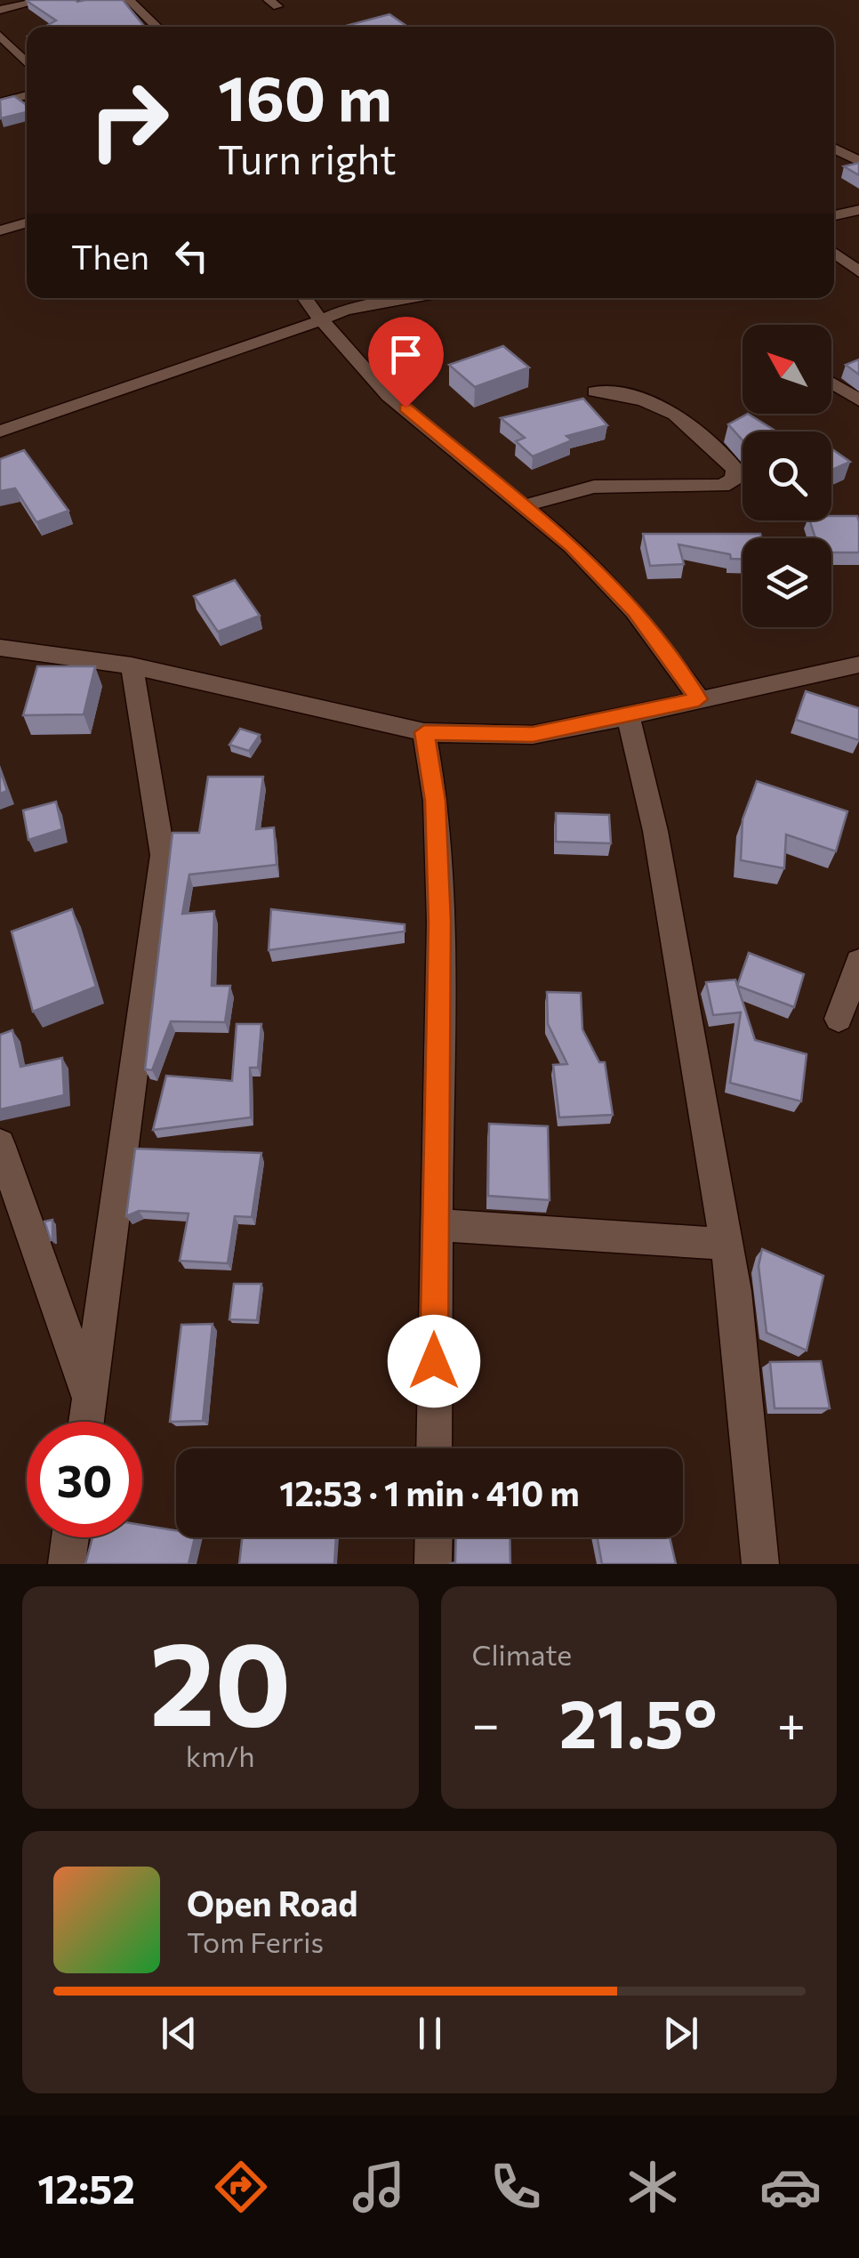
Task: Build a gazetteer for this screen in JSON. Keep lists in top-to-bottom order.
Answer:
{
  "north": "top left",
  "page": {
    "turn": ["160 m", "Turn right"],
    "then": "Then",
    "limit": "30",
    "trip": "12:53 · 1 min · 410 m",
    "tile": [
      ["20", "km/h"],
      "Climate"
    ],
    "heat": ["−", "21.5°", "+"],
    "song": ["Open Road", "Tom Ferris"],
    "tabs": "12:52"
  }
}
